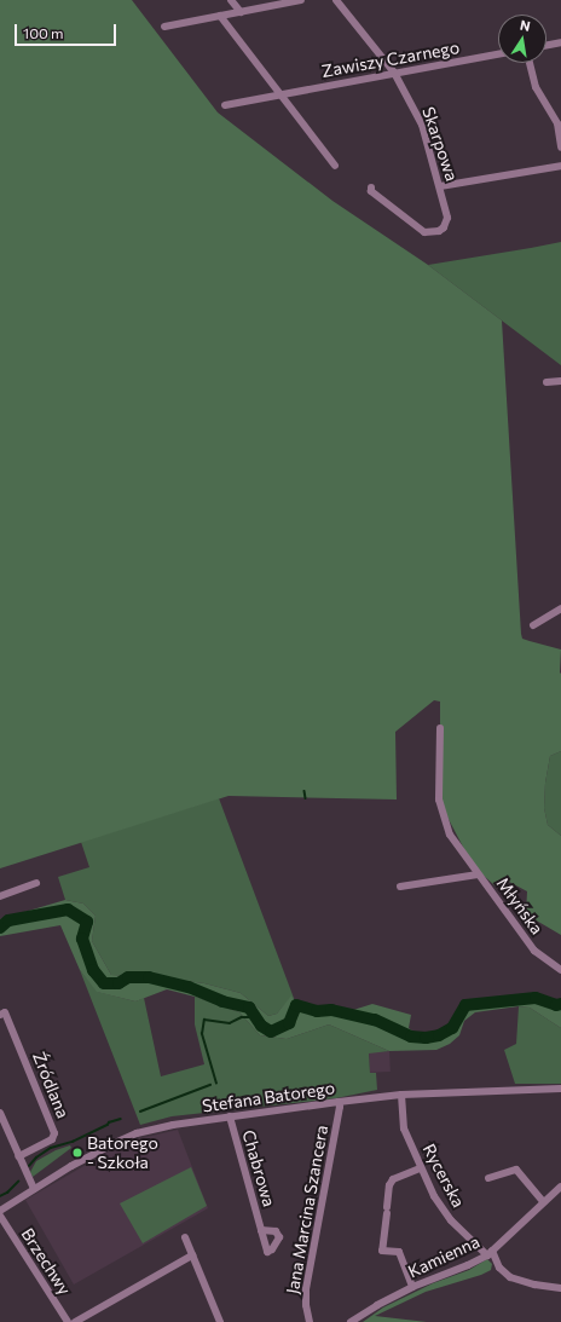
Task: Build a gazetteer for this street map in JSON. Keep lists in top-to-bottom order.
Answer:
{
  "streets": {
    "street": [
      "Zawiszy Czarnego",
      "Skarpowa",
      "Młyńska",
      "Źródlana",
      "Stefana Batorego",
      "Chabrowa",
      "Rycerska",
      "Jana Marcina Szancera",
      "Kamienna",
      "Brzechwy"
    ]
  },
  "crossings": [
    ["Zawiszy Czarnego", "Skarpowa"],
    ["Stefana Batorego", "Chabrowa"],
    ["Stefana Batorego", "Rycerska"],
    ["Stefana Batorego", "Jana Marcina Szancera"],
    ["Rycerska", "Kamienna"]
  ],
  "places": ["Batorego - Szkoła"],
  "scale_bar": "100 m",
  "north": "top"
}
